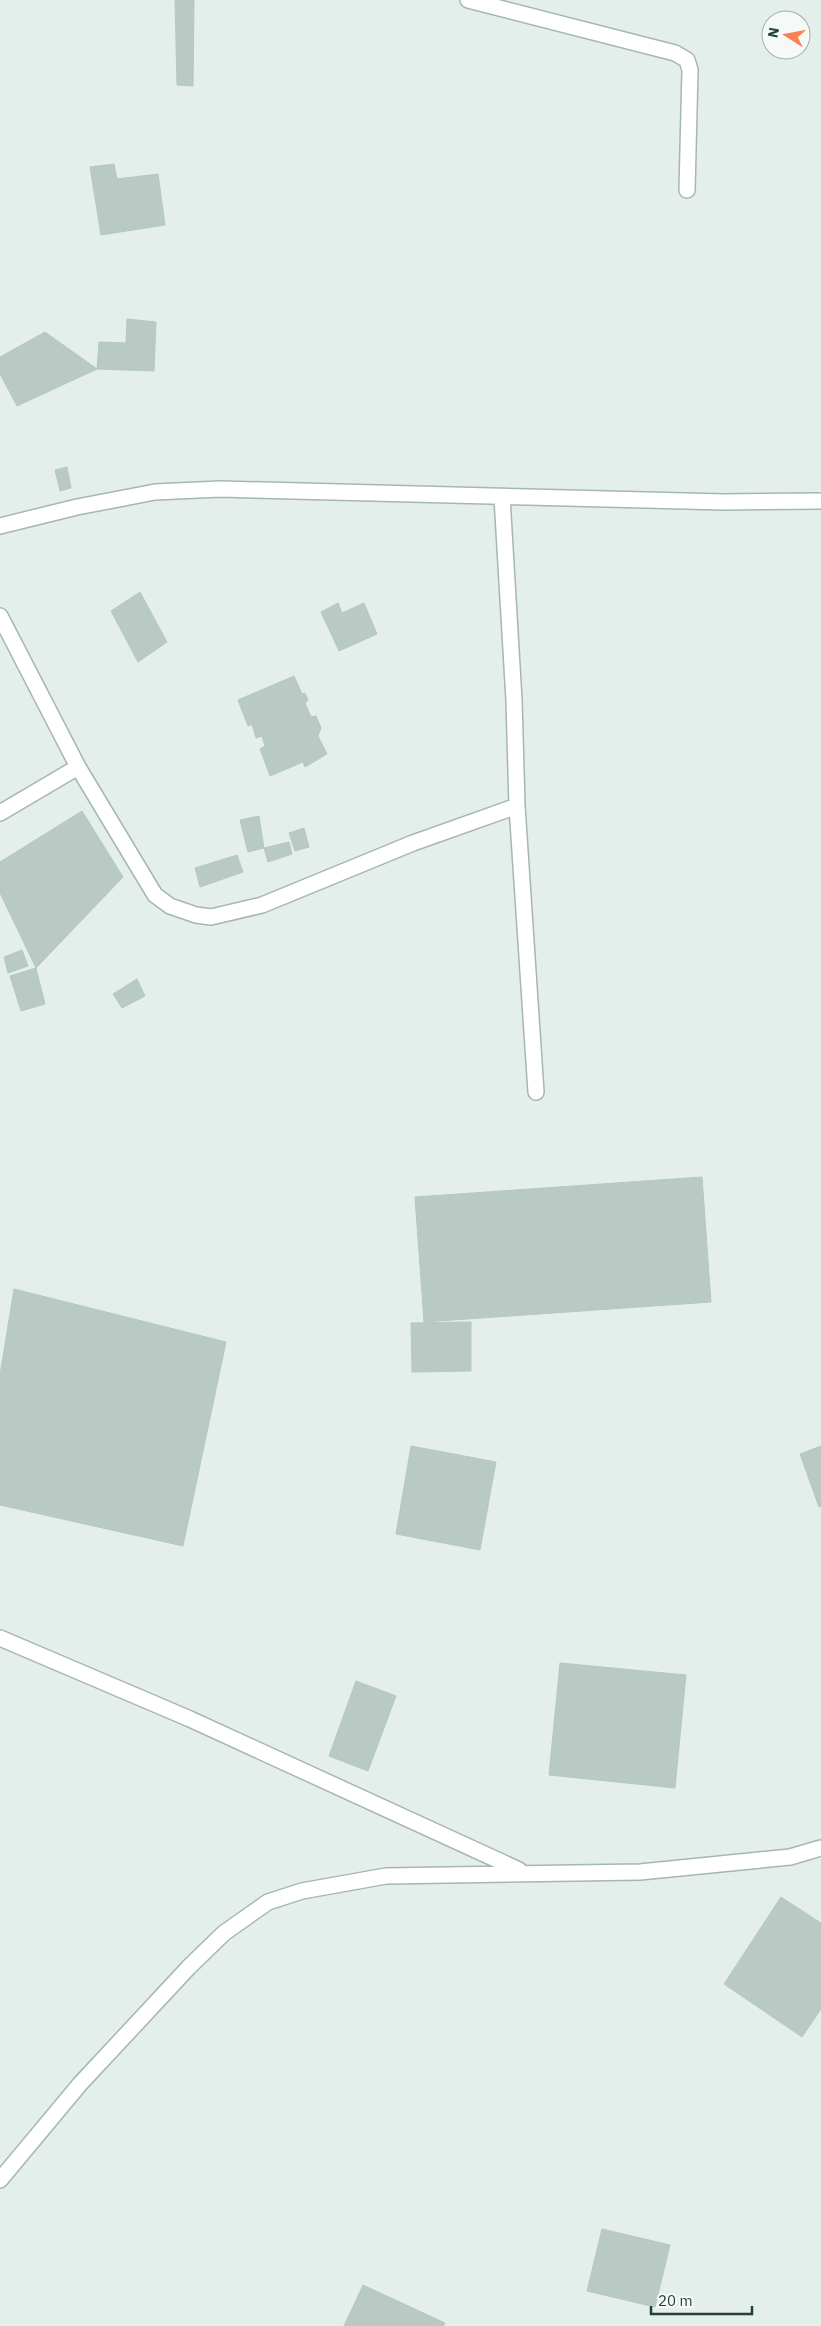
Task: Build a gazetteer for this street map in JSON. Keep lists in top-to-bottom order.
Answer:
{
  "scale_bar": "20 m",
  "north": "left"
}
